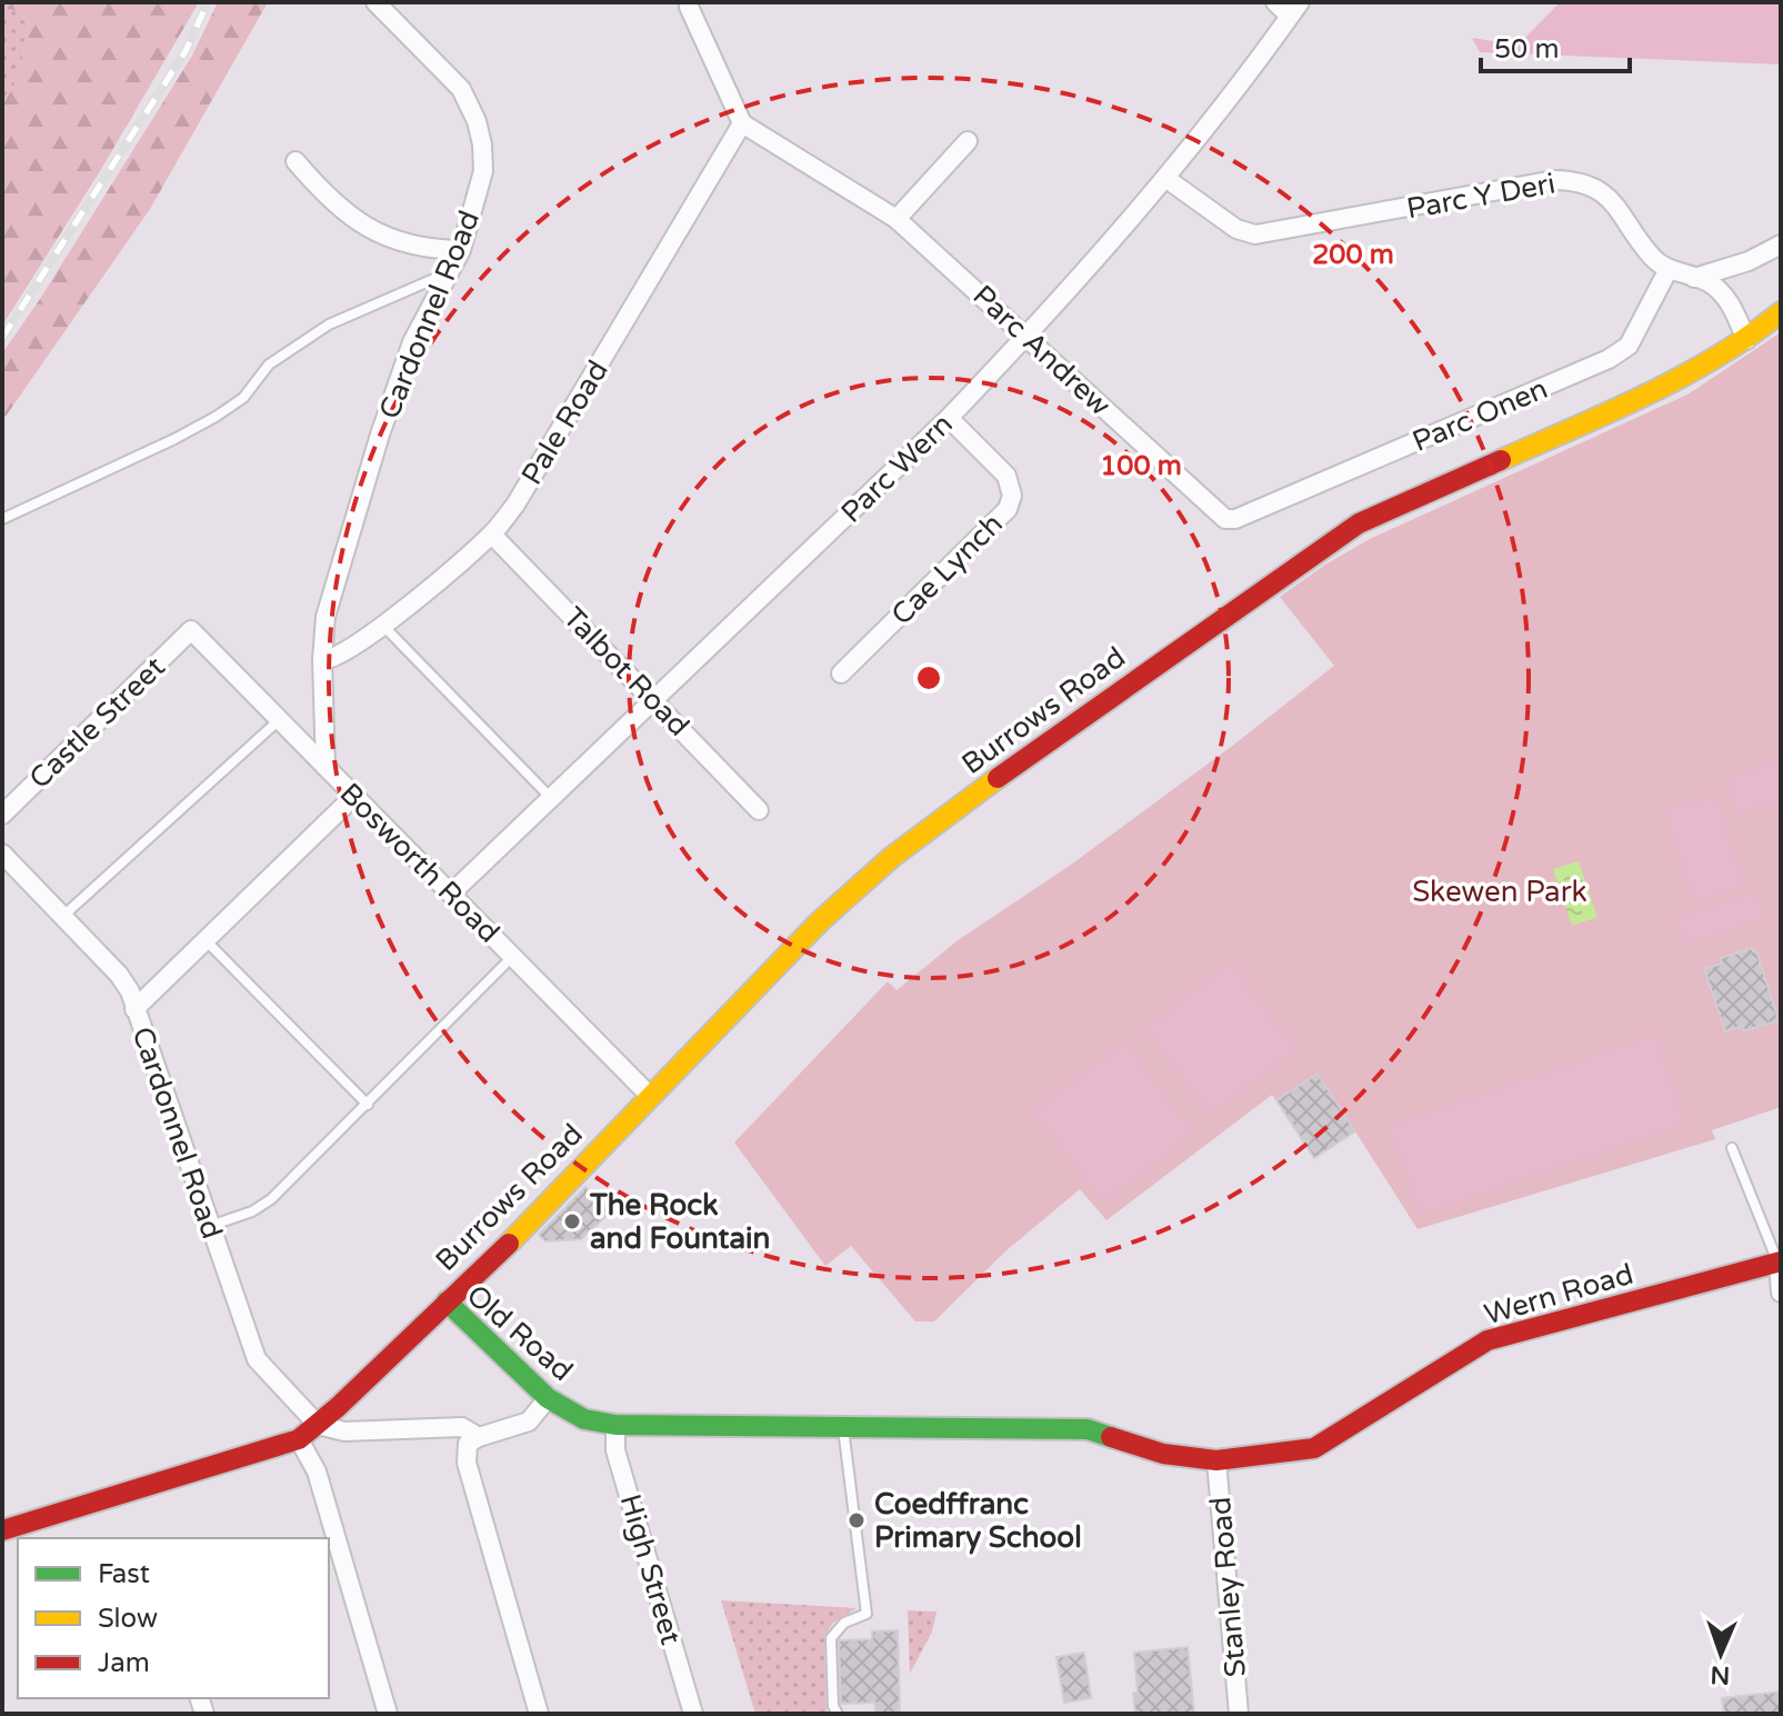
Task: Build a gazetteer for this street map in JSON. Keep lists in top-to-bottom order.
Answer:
{
  "streets": {
    "main road": ["Burrows Road", "Wern Road", "Old Road"],
    "street": [
      "Parc Y Deri",
      "Cardonnel Road",
      "Parc Andrew",
      "Parc Onen",
      "Pale Road",
      "Parc Wern",
      "Cae Lynch",
      "Talbot Road",
      "Castle Street",
      "Bosworth Road",
      "High Street",
      "Stanley Road"
    ]
  },
  "crossings": [
    ["Parc Y Deri", "Parc Onen"],
    ["Parc Y Deri", "Parc Wern"],
    ["Cardonnel Road", "Pale Road"],
    ["Cardonnel Road", "Bosworth Road"],
    ["Cardonnel Road", "Old Road"],
    ["Parc Andrew", "Parc Onen"],
    ["Parc Andrew", "Parc Wern"],
    ["Pale Road", "Talbot Road"],
    ["Parc Wern", "Cae Lynch"],
    ["Parc Wern", "Talbot Road"],
    ["Parc Wern", "Bosworth Road"],
    ["Burrows Road", "Bosworth Road"],
    ["Burrows Road", "Old Road"],
    ["Castle Street", "Bosworth Road"],
    ["Wern Road", "Old Road"],
    ["Wern Road", "Stanley Road"],
    ["Old Road", "High Street"],
    ["Old Road", "Stanley Road"]
  ],
  "parks": ["Skewen Park"],
  "places": ["The Rock and Fountain", "Coedffranc Primary School"],
  "legend": ["Fast", "Slow", "Jam"],
  "scale_bar": "50 m",
  "north": "bottom",
  "rings": ["200 m", "100 m"]
}
